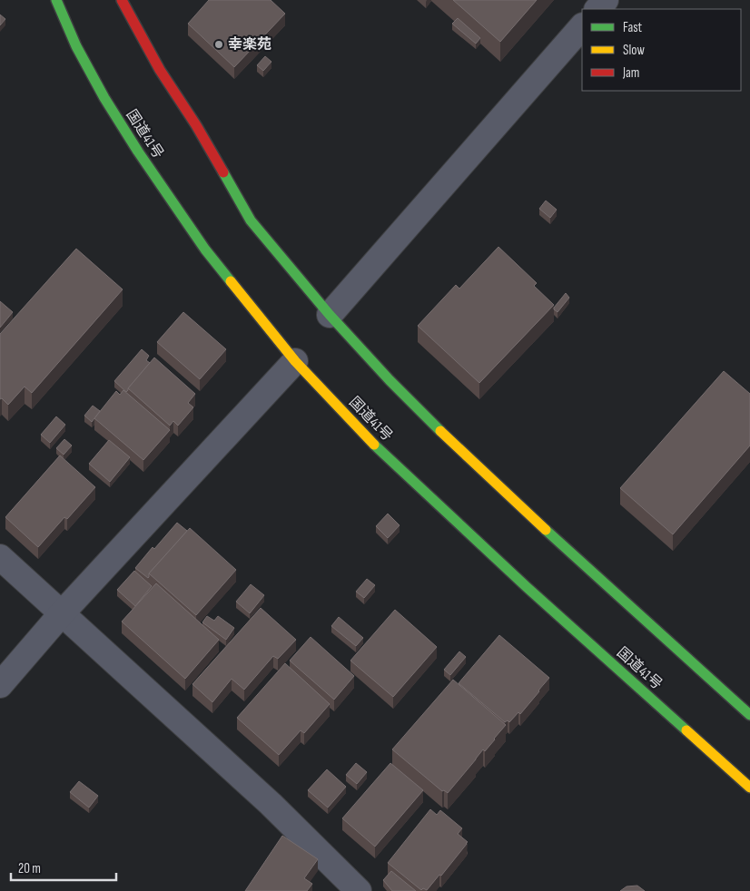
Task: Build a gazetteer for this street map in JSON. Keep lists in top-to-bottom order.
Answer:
{
  "streets": {
    "highway": ["国道41号"]
  },
  "places": ["幸楽苑"],
  "legend": ["Fast", "Slow", "Jam"],
  "scale_bar": "20 m"
}
